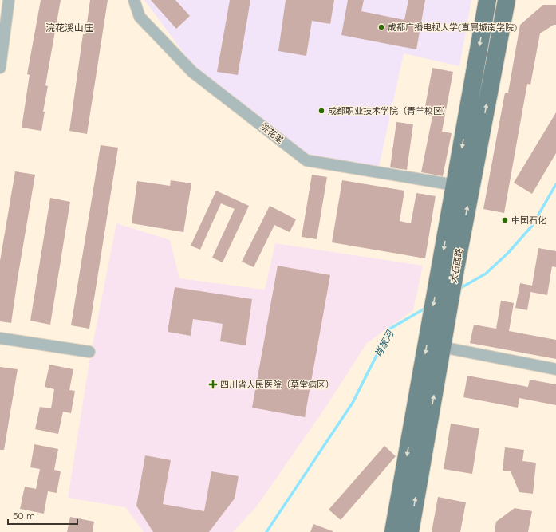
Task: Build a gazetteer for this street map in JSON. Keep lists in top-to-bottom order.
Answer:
{
  "streets": {
    "main road": ["大石西路"],
    "street": ["浣花里"]
  },
  "crossings": [
    ["浣花里", "大石西路"]
  ],
  "districts": ["浣花溪山庄"],
  "water": ["肖家河"],
  "places": {
    "other": ["成都广播电视大学(直属城南学院)", "成都职业技术学院（青羊校区）", "中国石化"],
    "health": ["四川省人民医院（草堂病区）"]
  },
  "scale_bar": "50 m"
}
